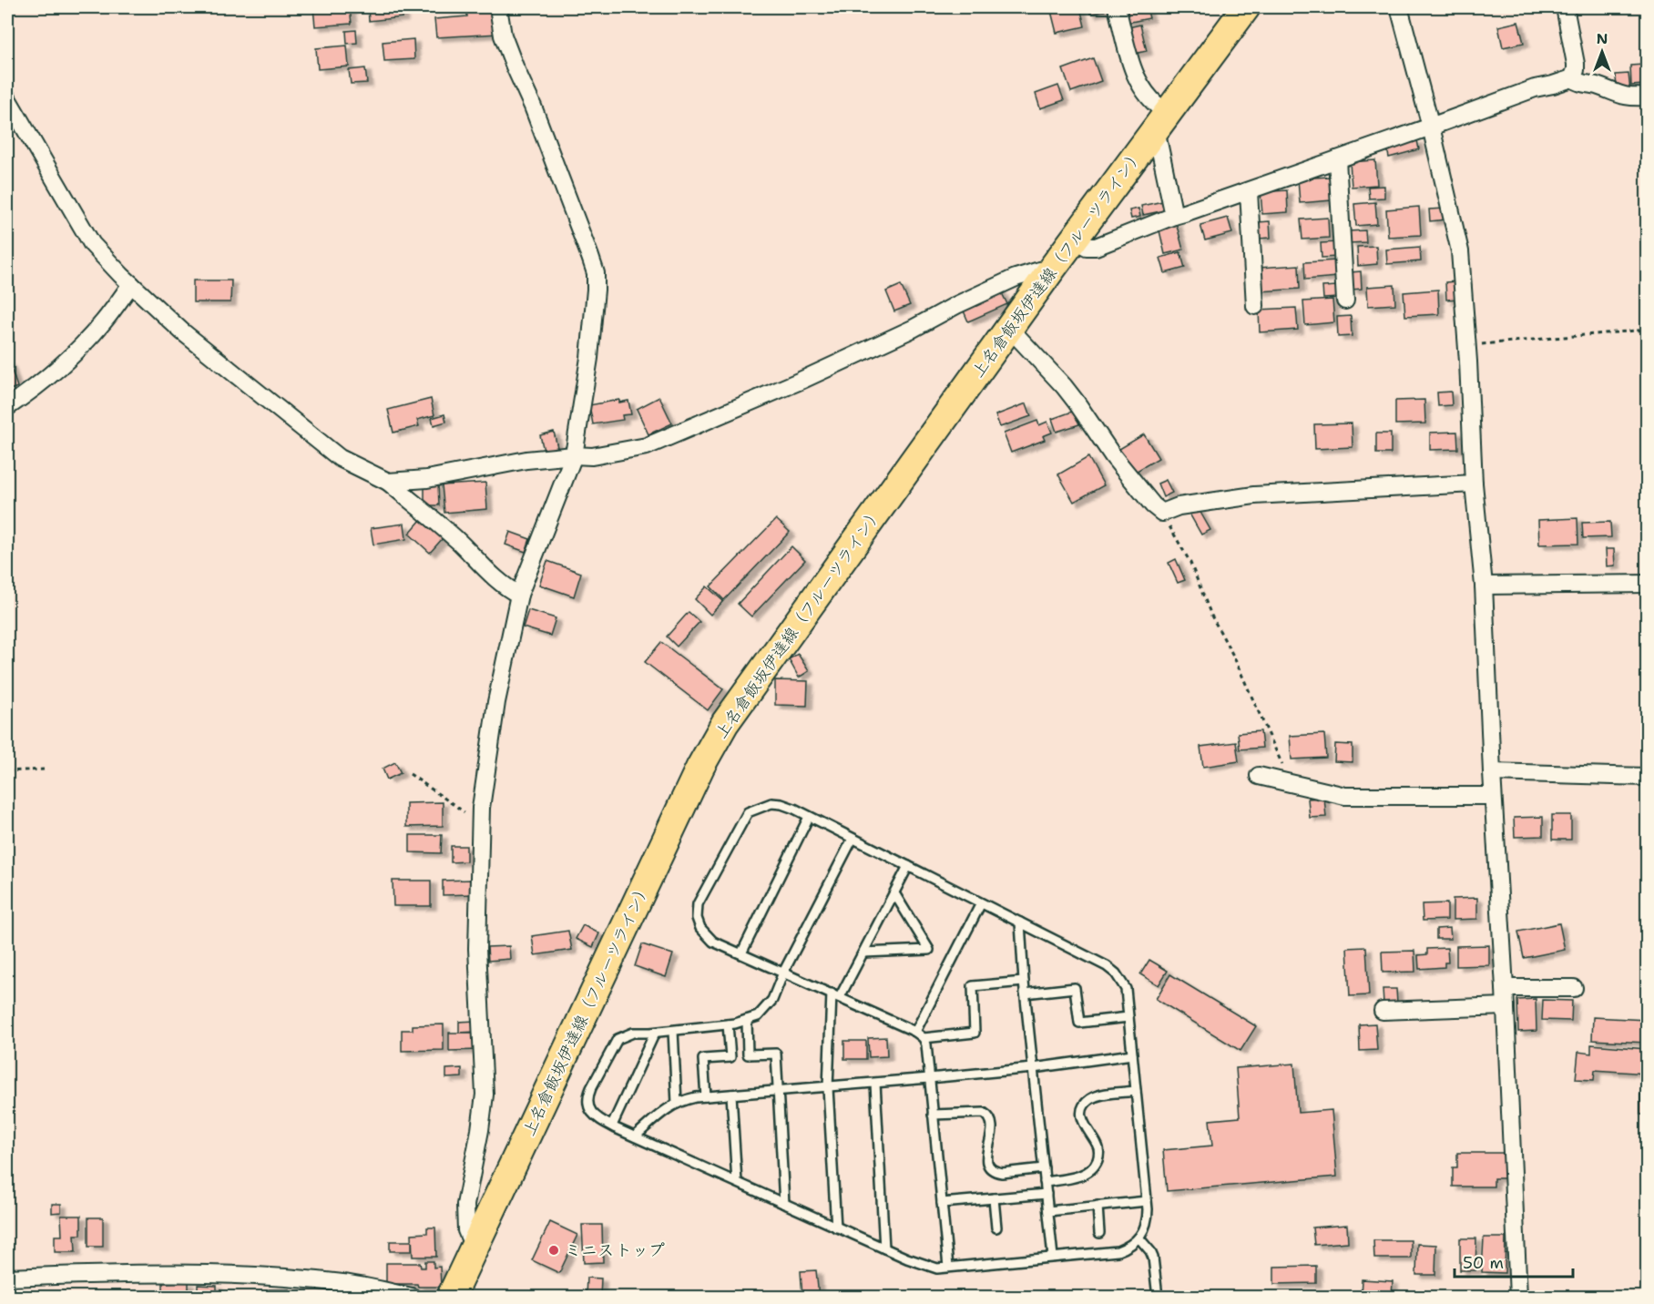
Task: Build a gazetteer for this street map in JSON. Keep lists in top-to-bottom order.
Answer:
{
  "streets": {
    "main road": ["上名倉飯坂伊達線（フルーツライン）"]
  },
  "places": ["ミニストップ"],
  "scale_bar": "50 m",
  "north": "top"
}
